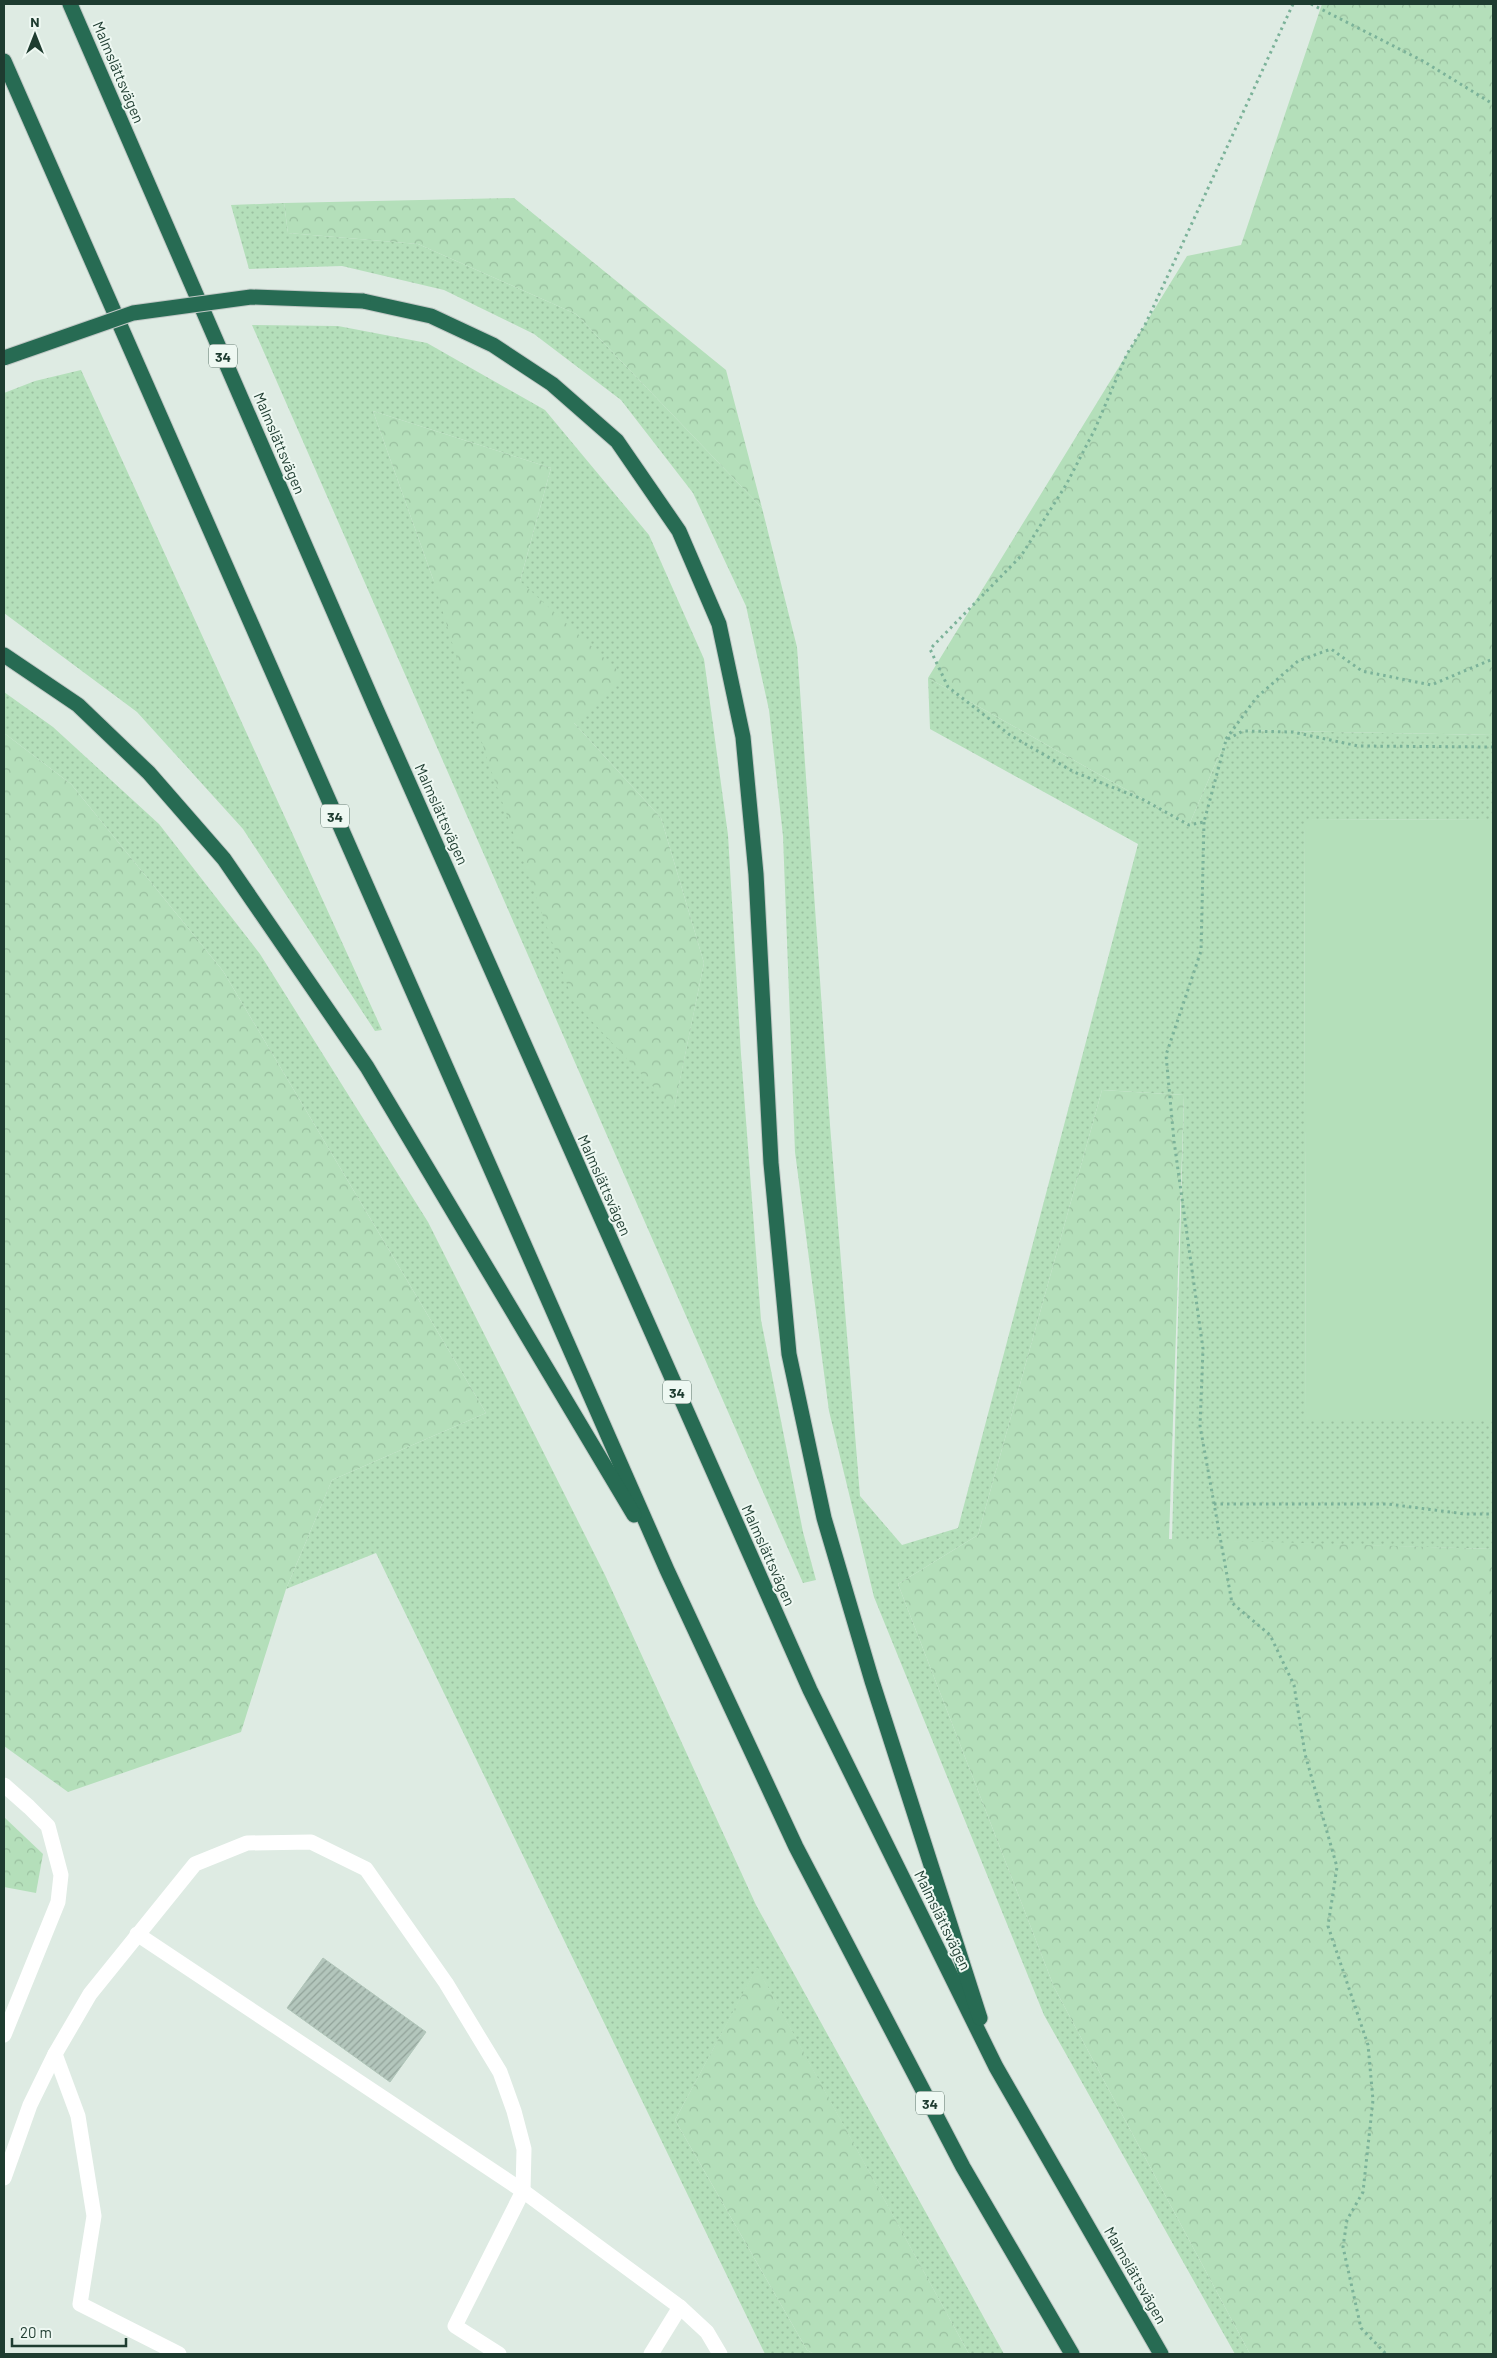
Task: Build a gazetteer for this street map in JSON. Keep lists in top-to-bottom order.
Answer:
{
  "streets": {
    "highway": ["Malmslättsvägen", "34"]
  },
  "scale_bar": "20 m",
  "north": "top"
}
